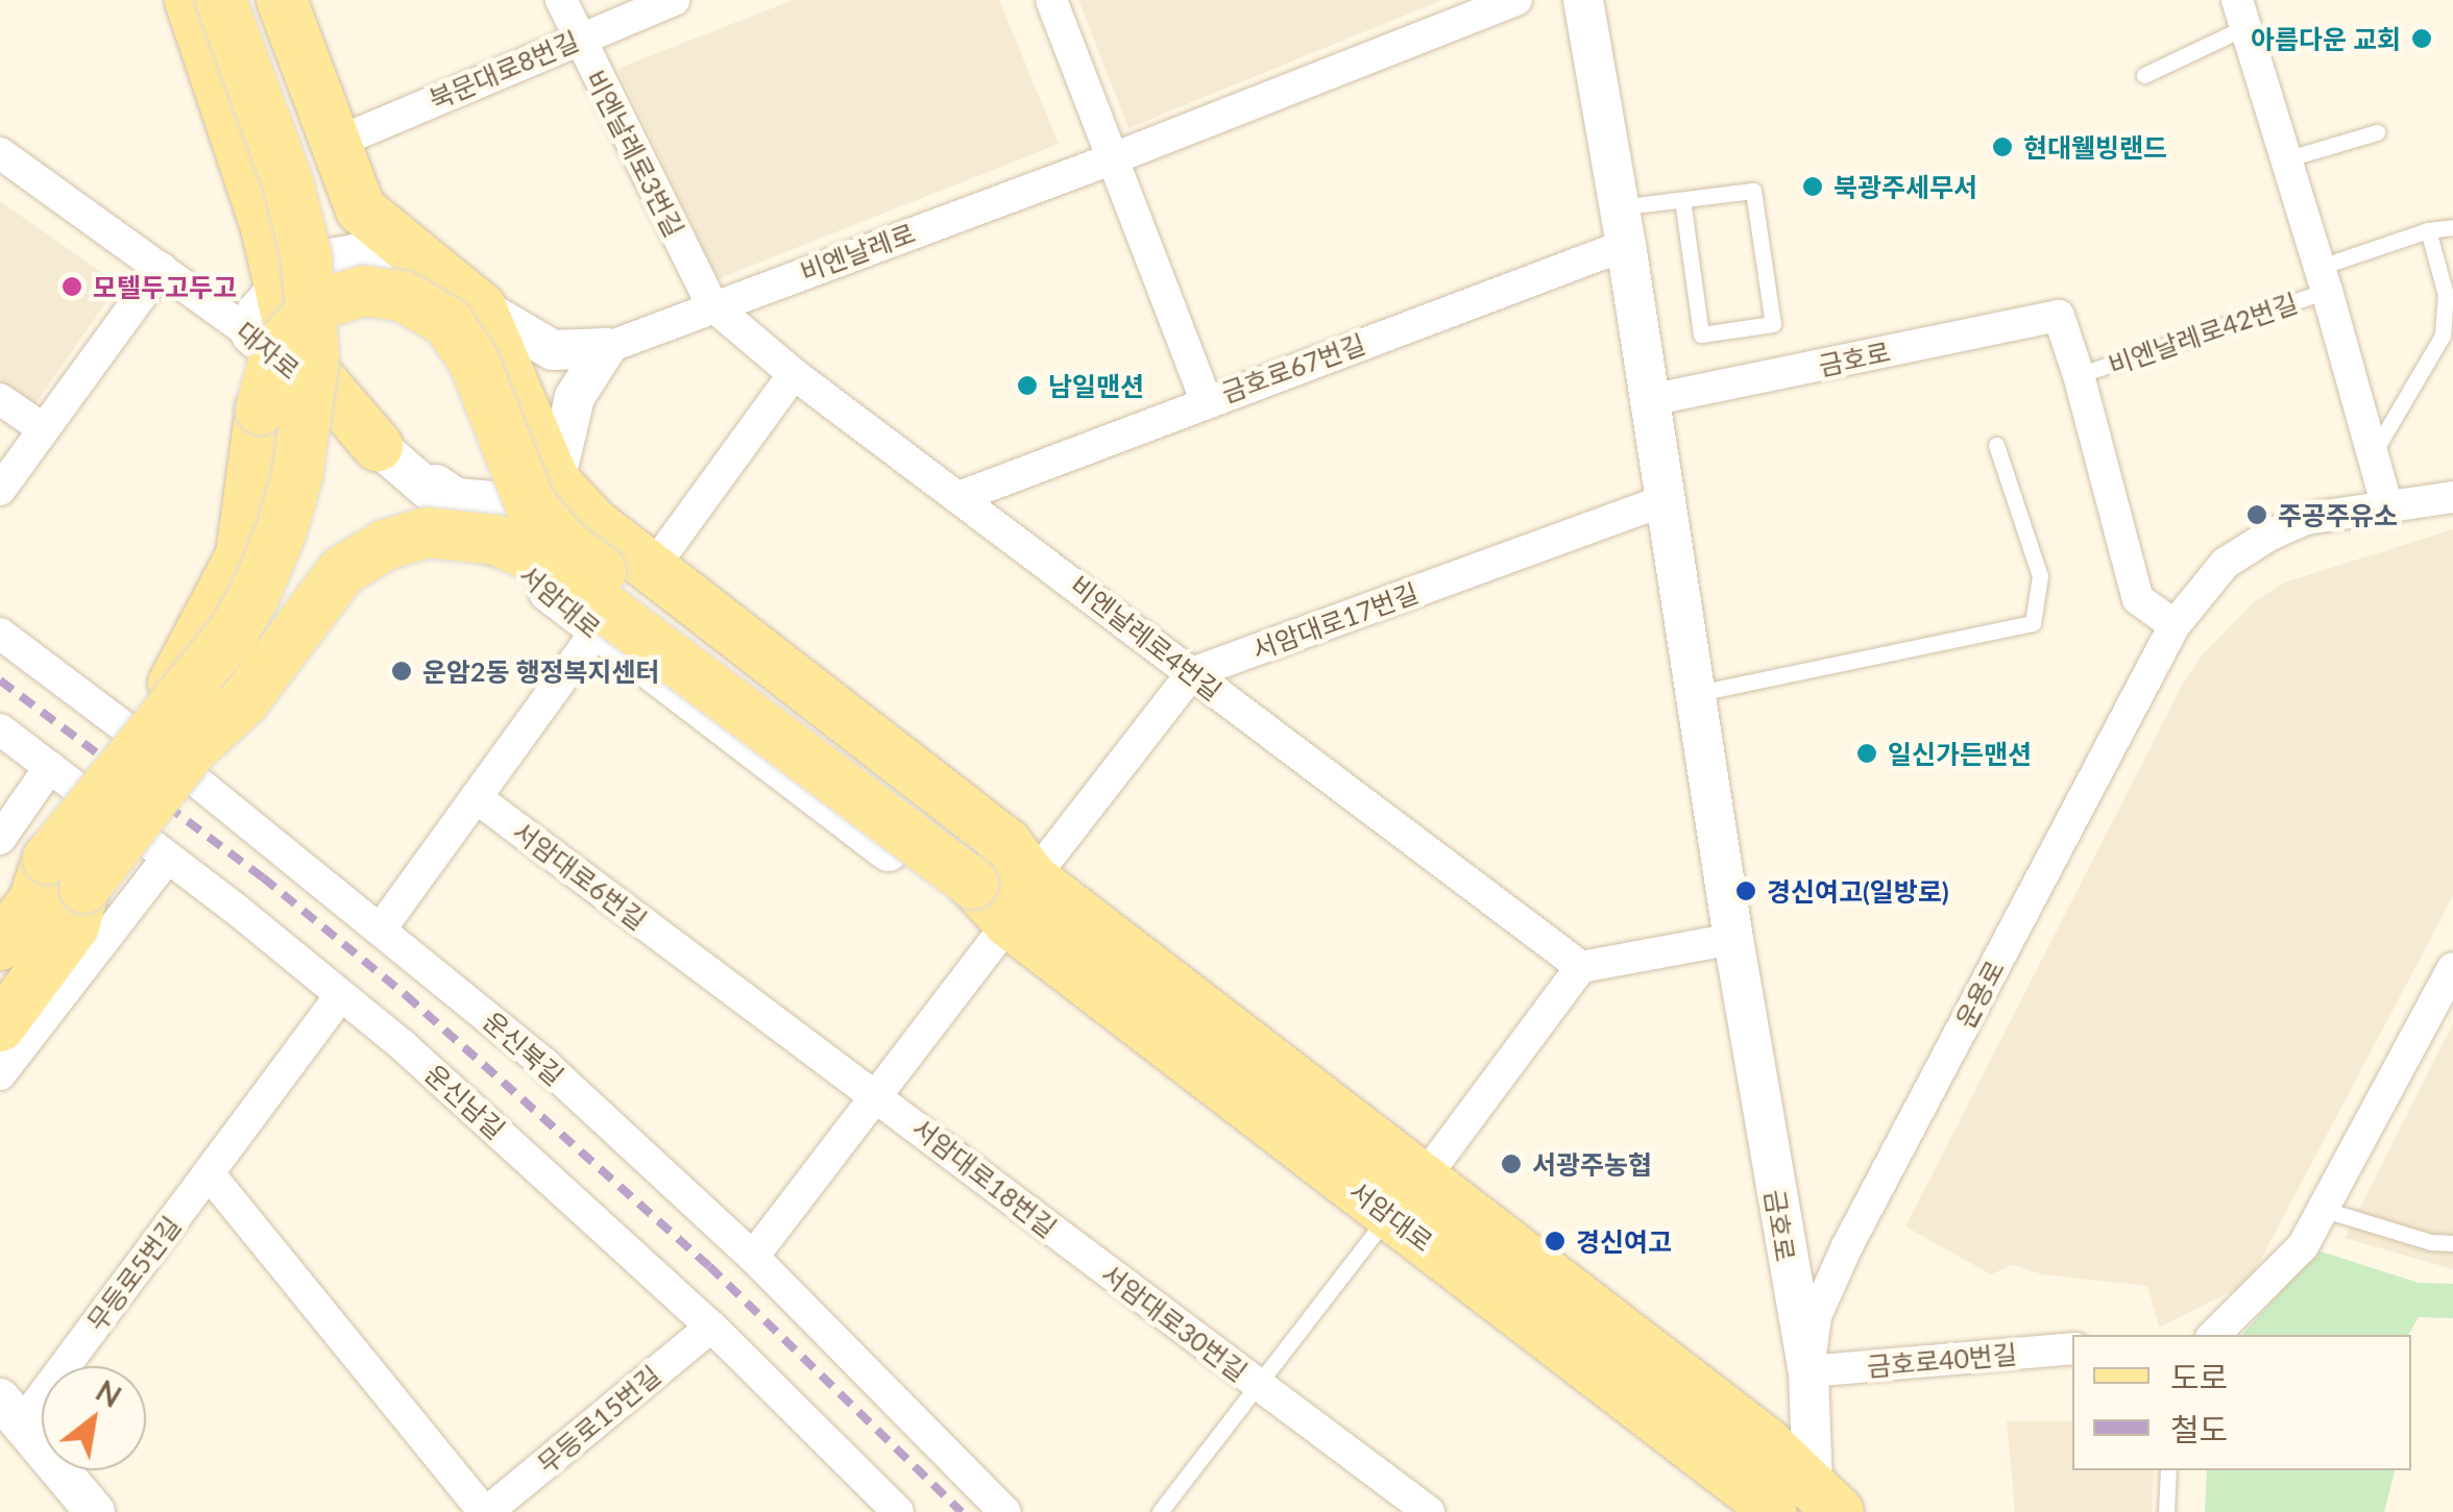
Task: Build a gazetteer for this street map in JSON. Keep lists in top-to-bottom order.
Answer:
{
  "streets": {
    "main road": ["서암대로"],
    "street": [
      "북문대로8번길",
      "비엔날레로3번길",
      "비엔날레로",
      "비엔날레로42번길",
      "대자로",
      "금호로",
      "금호로67번길",
      "서암대로17번길",
      "비엔날레로4번길",
      "서암대로6번길",
      "운용로",
      "운신북길",
      "운신남길",
      "서암대로18번길",
      "무등로5번길",
      "서암대로30번길",
      "금호로40번길",
      "무등로15번길"
    ]
  },
  "crossings": [
    ["북문대로8번길", "비엔날레로3번길"],
    ["비엔날레로3번길", "비엔날레로"],
    ["비엔날레로3번길", "비엔날레로4번길"],
    ["비엔날레로", "비엔날레로4번길"],
    ["비엔날레로42번길", "금호로"],
    ["비엔날레로42번길", "운용로"],
    ["대자로", "서암대로"],
    ["금호로", "금호로67번길"],
    ["금호로", "서암대로"],
    ["금호로", "서암대로17번길"],
    ["금호로", "운용로"],
    ["금호로", "금호로40번길"],
    ["금호로67번길", "비엔날레로4번길"],
    ["서암대로", "비엔날레로4번길"],
    ["서암대로", "서암대로30번길"],
    ["서암대로17번길", "비엔날레로4번길"],
    ["서암대로6번길", "서암대로18번길"],
    ["운용로", "금호로40번길"],
    ["운신남길", "무등로5번길"],
    ["운신남길", "무등로15번길"],
    ["서암대로18번길", "서암대로30번길"],
    ["무등로5번길", "무등로15번길"]
  ],
  "places": [
    "아름다운 교회",
    "현대웰빙랜드",
    "북광주세무서",
    "모텔두고두고",
    "남일맨션",
    "주공주유소",
    "운암2동 행정복지센터",
    "일신가든맨션",
    "경신여고(일방로)",
    "서광주농협",
    "경신여고"
  ],
  "legend": ["도로", "철도"],
  "north": "top right"
}
